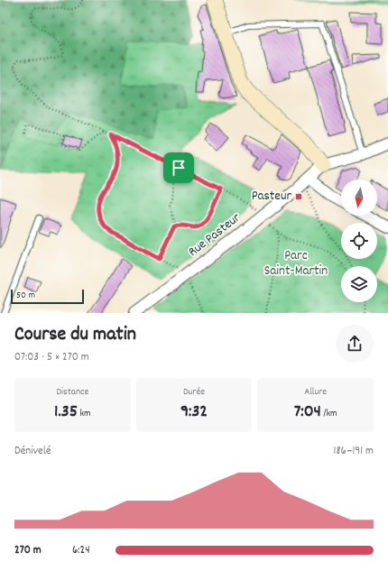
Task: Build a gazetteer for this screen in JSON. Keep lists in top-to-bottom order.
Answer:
{
  "streets": {
    "street": ["Rue Pasteur"]
  },
  "parks": ["Parc Saint-Martin"],
  "places": {
    "transit": ["Pasteur"]
  },
  "scale_bar": "50 m",
  "north": "bottom",
  "page": {
    "scale": "50 m",
    "heading": ["Course du matin", "07:03 · 5 × 270 m"],
    "stats": [
      ["Distance", "1.35 km"],
      ["Durée", "9:32"],
      ["Allure", "7:04 /km"]
    ],
    "chart": ["Dénivelé", "186–191 m"],
    "list": [
      {
        "name": "270 m",
        "note": "6:24"
      }
    ]
  }
}
